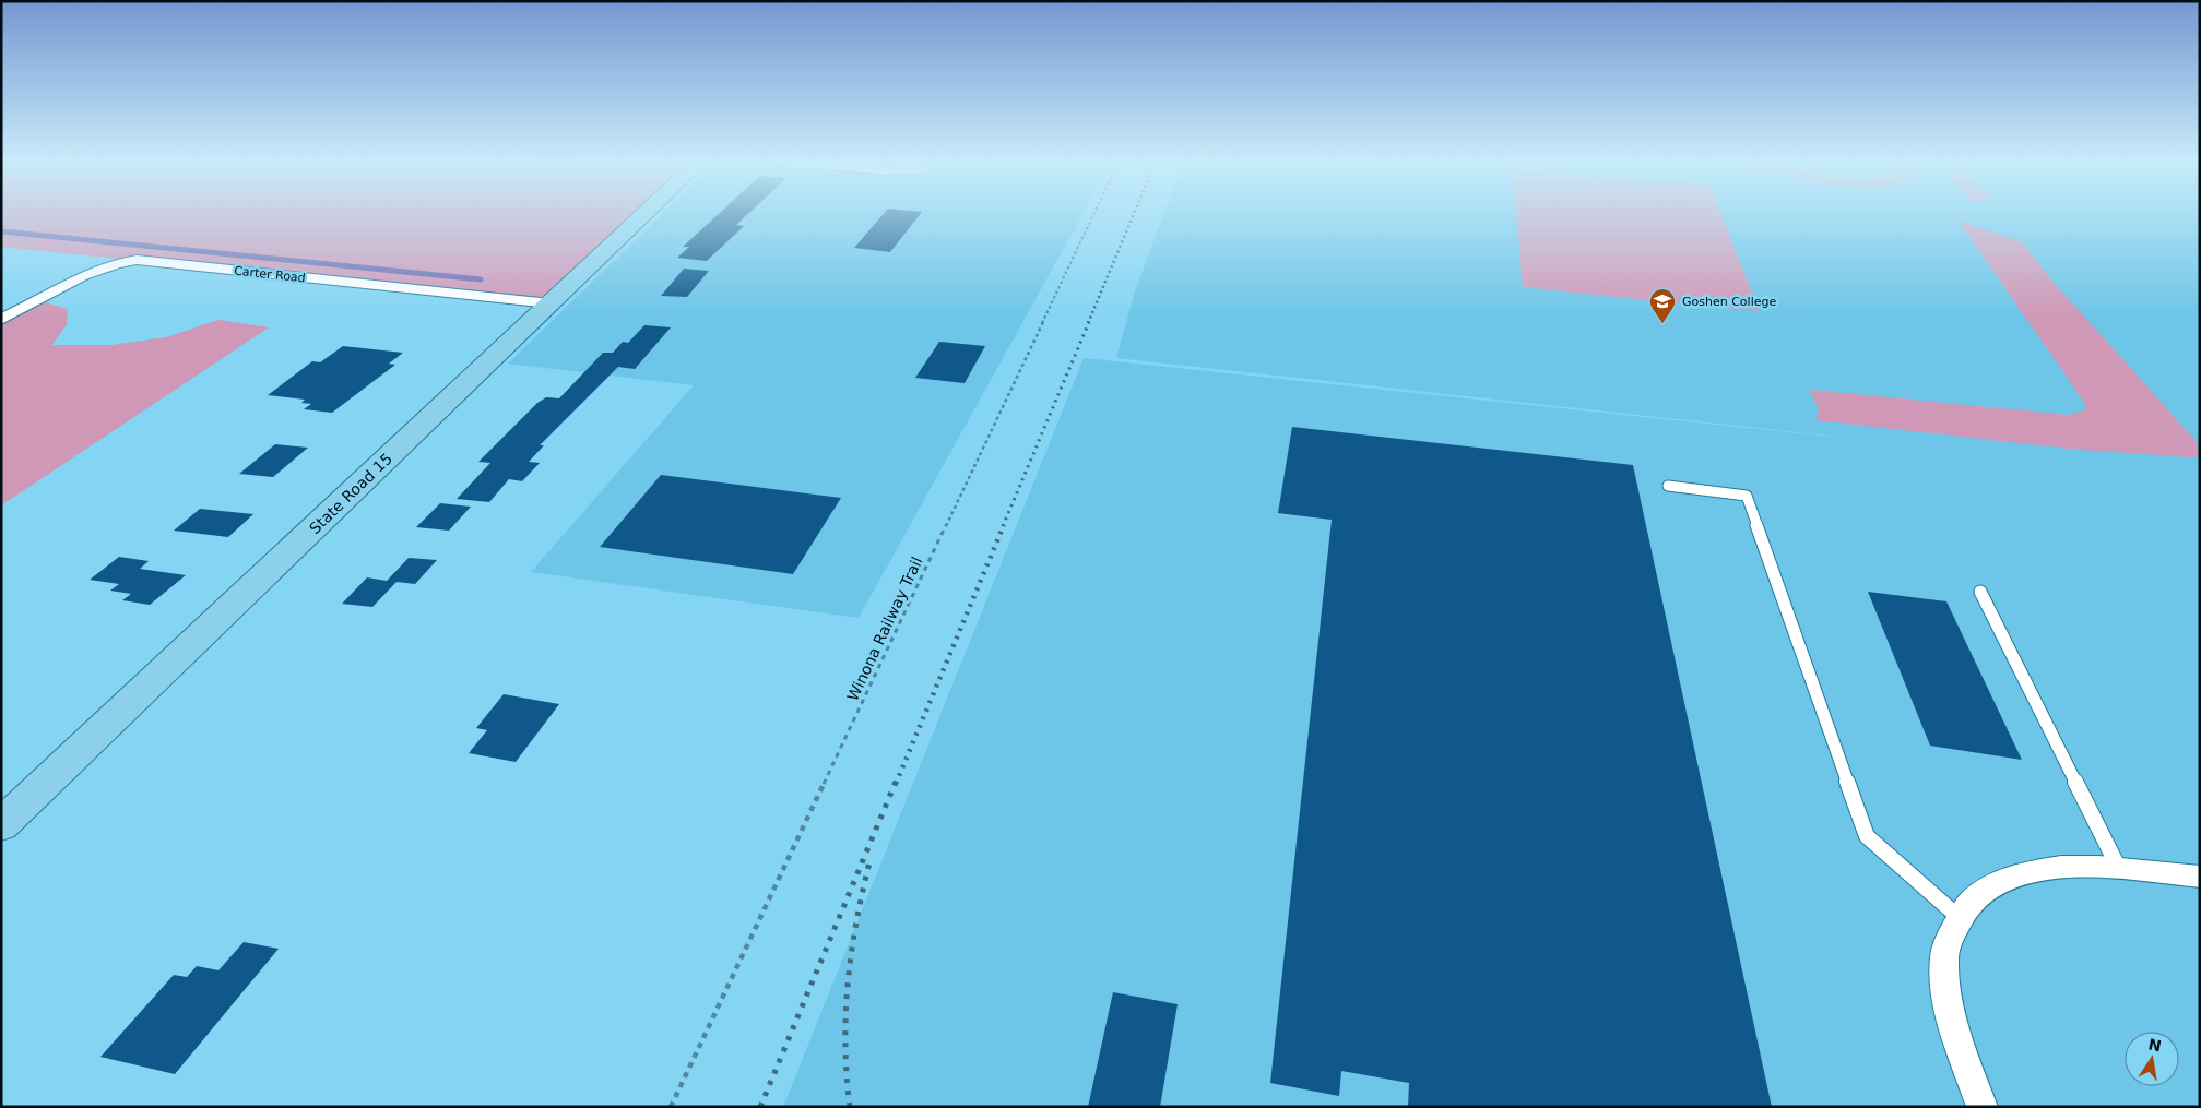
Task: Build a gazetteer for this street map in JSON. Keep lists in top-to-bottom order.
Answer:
{
  "streets": {
    "main road": ["State Road 15"],
    "street": ["Carter Road"],
    "path": ["Winona Railway Trail"]
  },
  "crossings": [
    ["Carter Road", "State Road 15"]
  ],
  "places": {
    "school or university": ["Goshen College"]
  },
  "north": "top"
}
